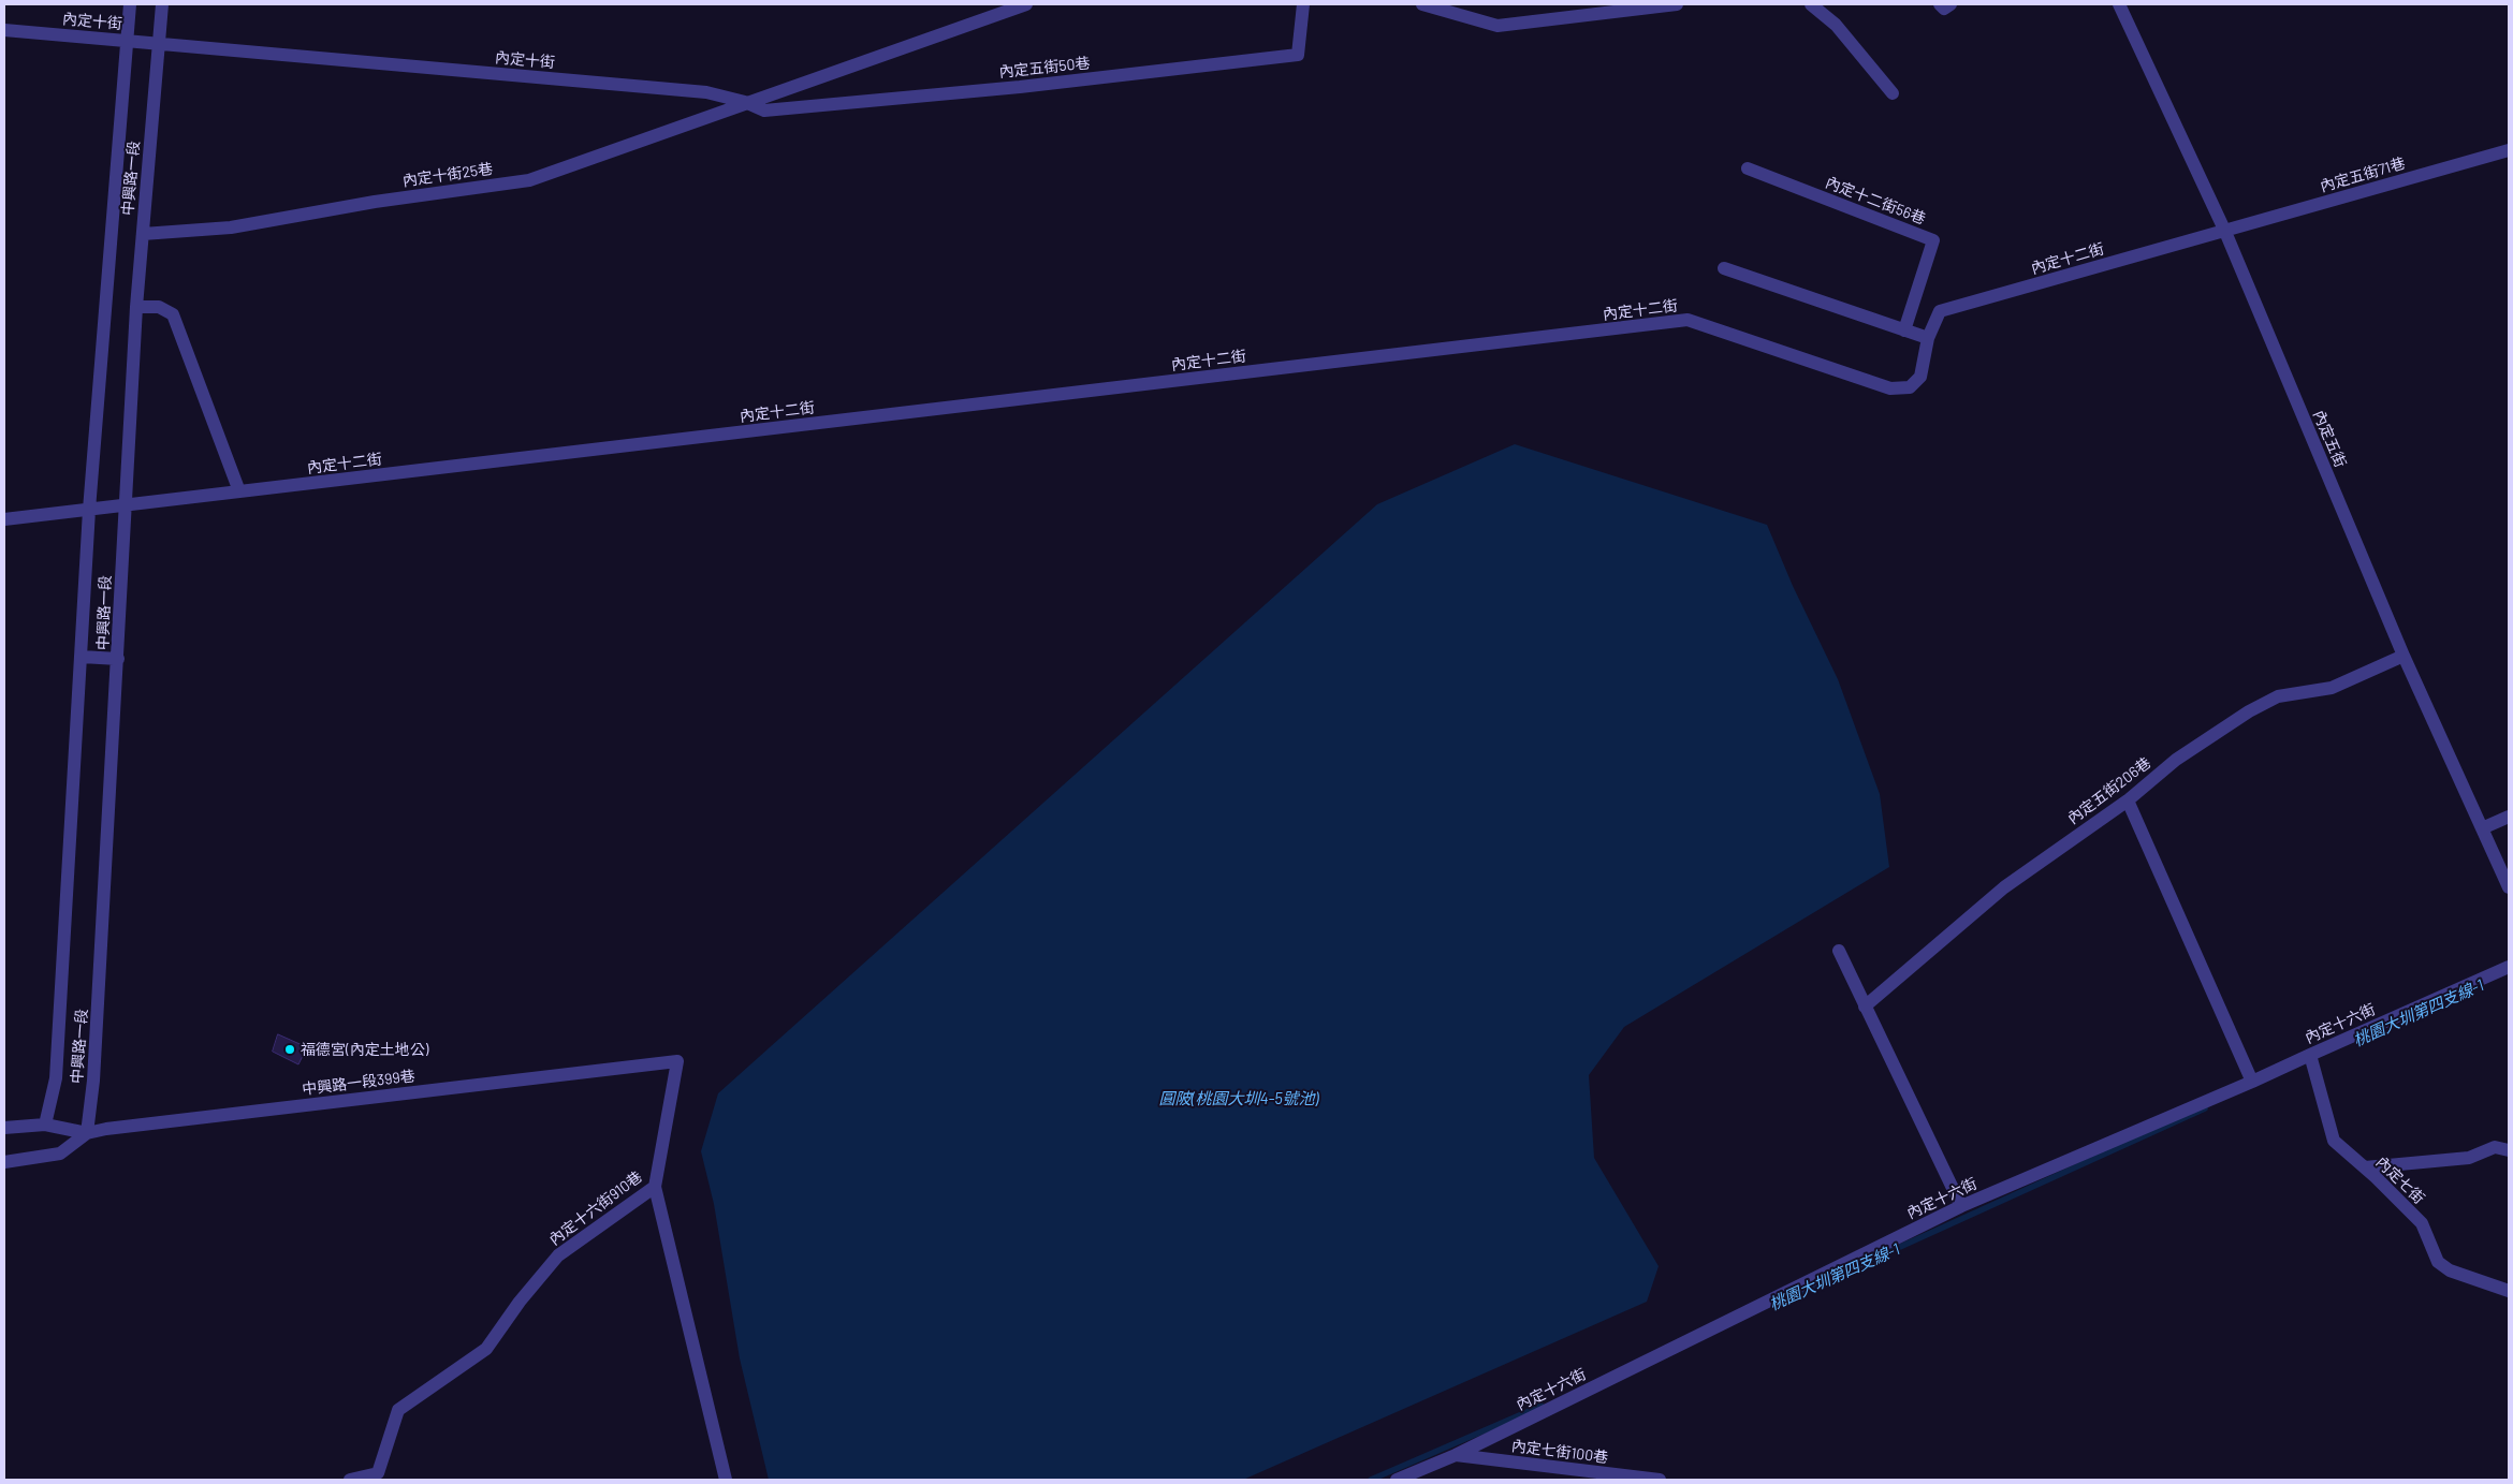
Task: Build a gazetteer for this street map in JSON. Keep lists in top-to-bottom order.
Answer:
{
  "streets": {
    "street": [
      "內定十街",
      "內定五街50巷",
      "內定十街25巷",
      "內定五街71巷",
      "中興路一段",
      "內定十二街56巷",
      "內定十二街",
      "內定五街",
      "內定五街206巷",
      "內定十六街",
      "中興路一段399巷",
      "內定七街",
      "內定十六街910巷",
      "內定七街100巷"
    ]
  },
  "crossings": [
    ["內定十街", "內定五街50巷"],
    ["內定十街", "內定十街25巷"],
    ["內定十街", "中興路一段"],
    ["內定五街50巷", "內定十街25巷"],
    ["內定十街25巷", "中興路一段"],
    ["內定五街71巷", "內定十二街"],
    ["內定五街71巷", "內定五街"],
    ["中興路一段", "內定十二街"],
    ["中興路一段", "中興路一段399巷"],
    ["內定十二街", "內定五街"],
    ["內定五街", "內定五街206巷"],
    ["內定十六街", "內定七街"],
    ["內定十六街", "內定七街100巷"],
    ["中興路一段399巷", "內定十六街910巷"]
  ],
  "water": ["桃園大圳第四支線-1", "圓陂(桃園大圳4-5號池)"],
  "places": ["福德宮(內定土地公)"]
}
